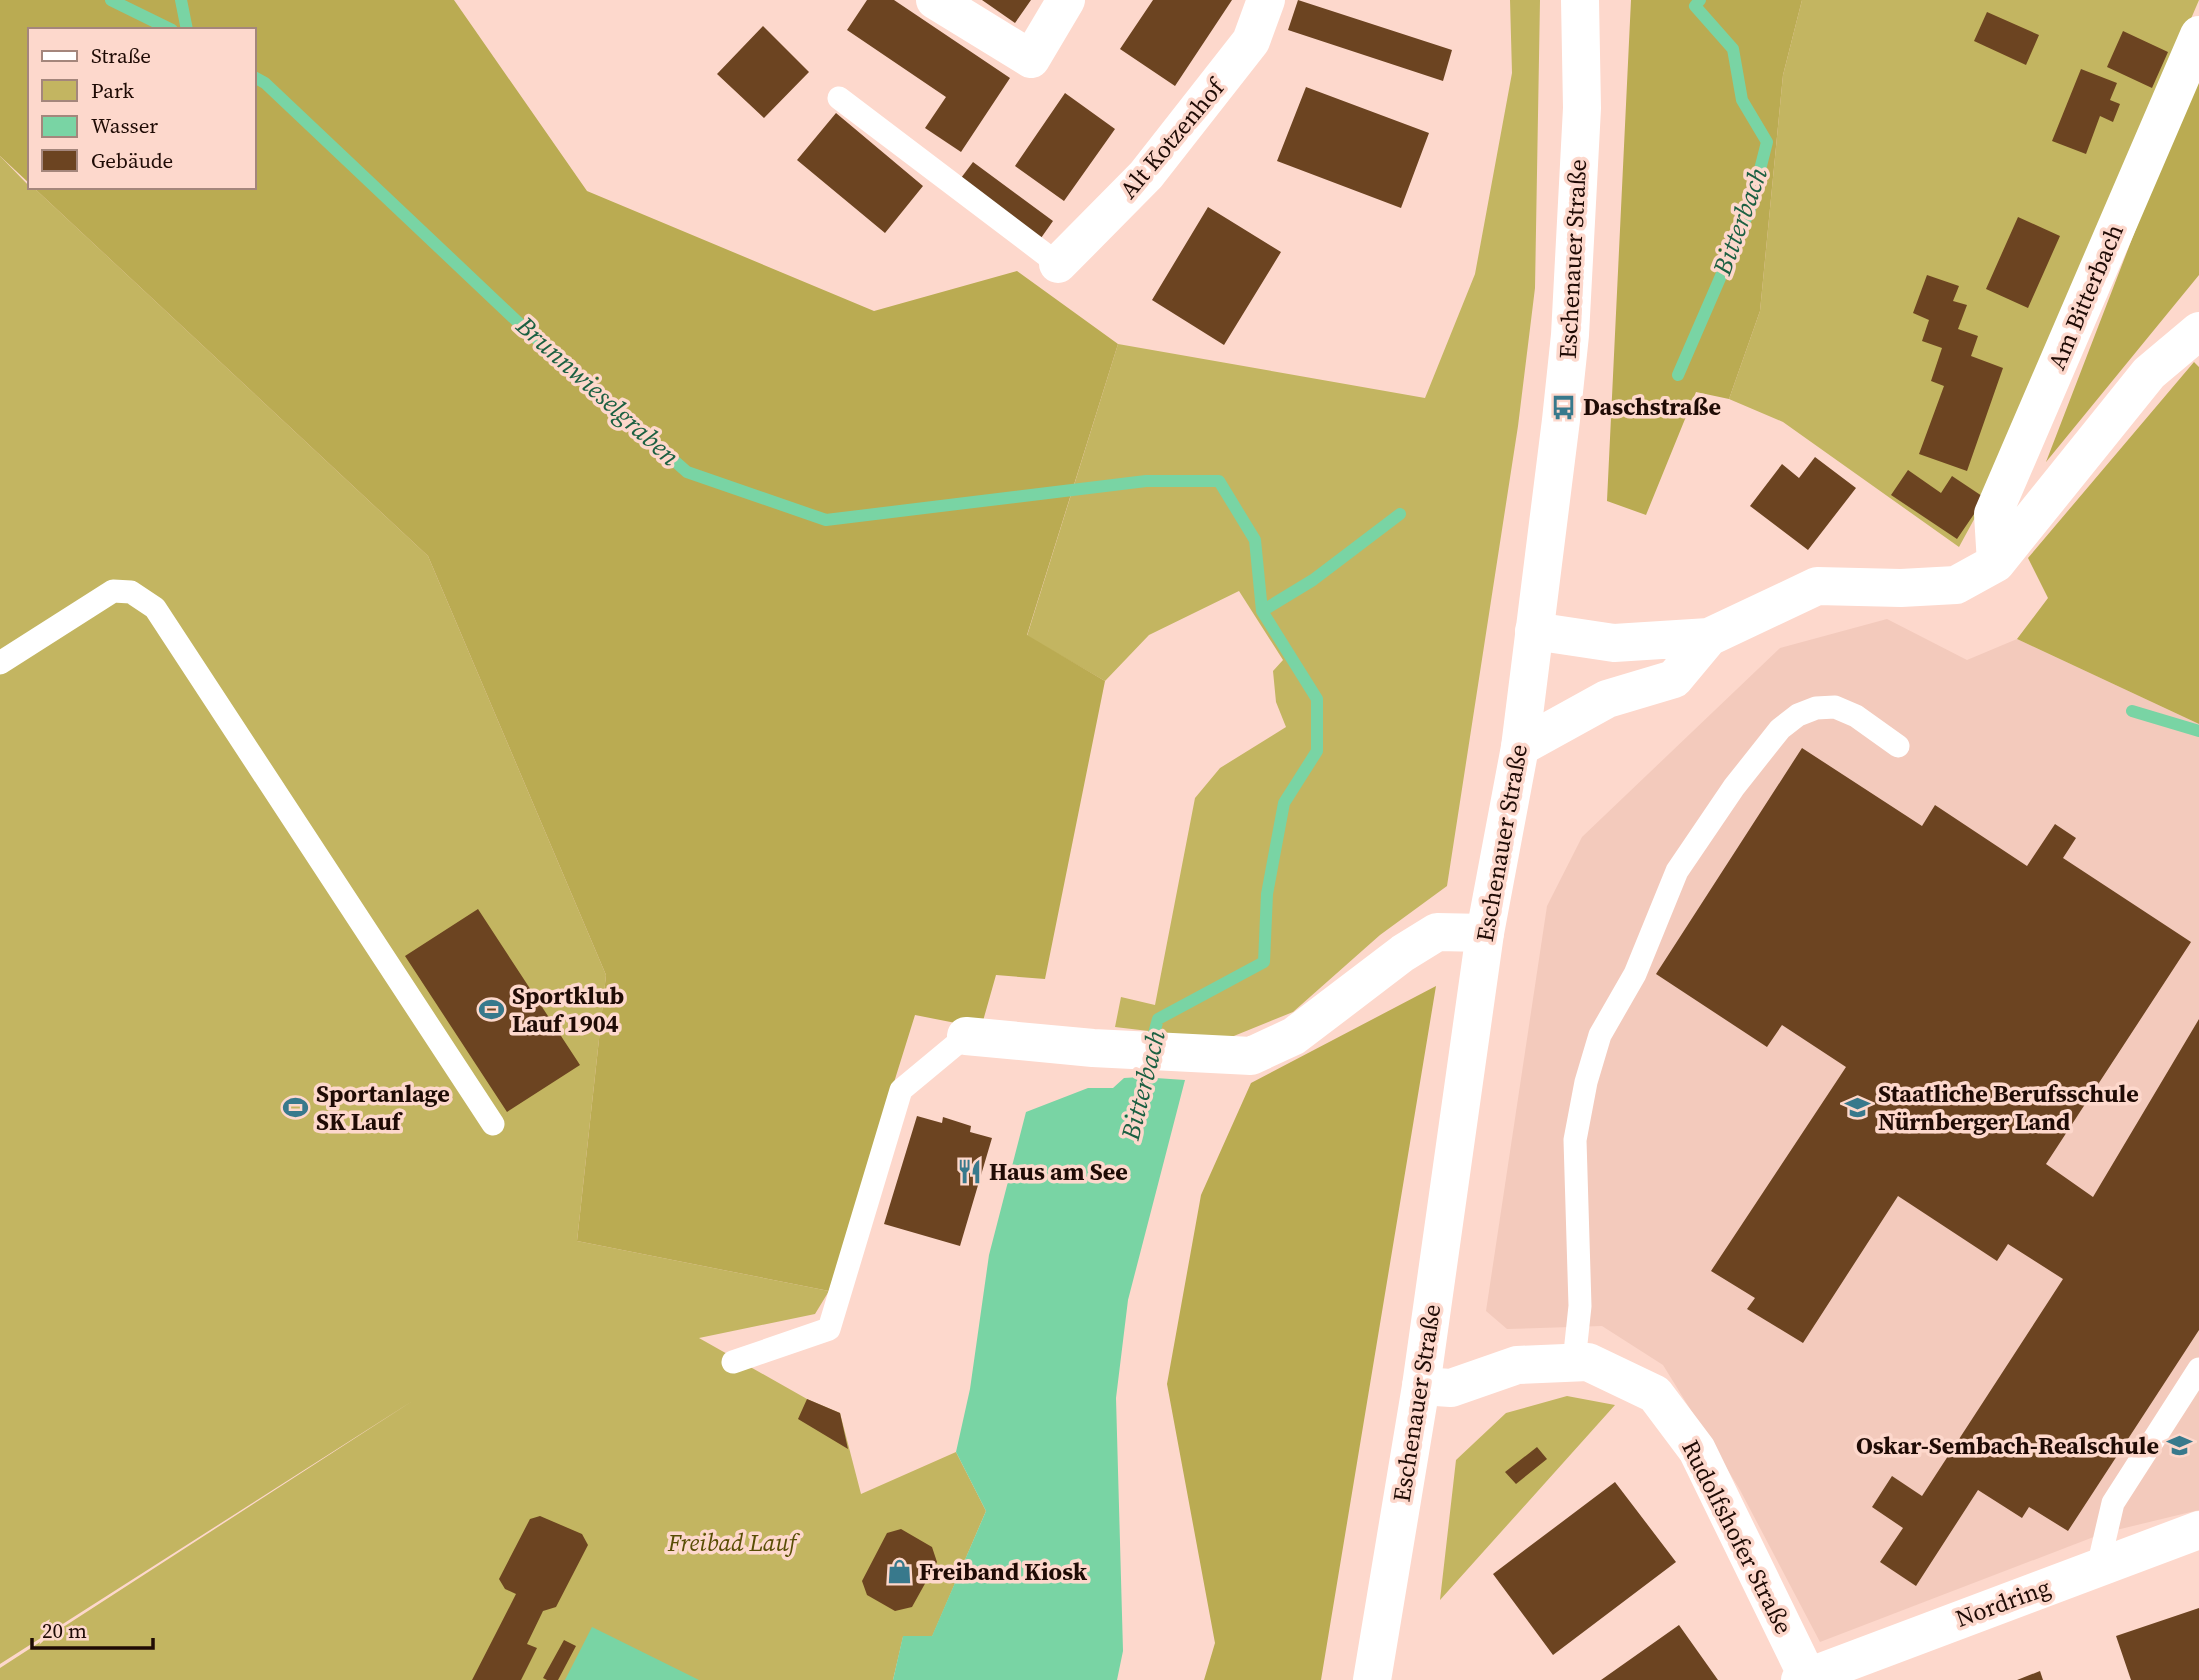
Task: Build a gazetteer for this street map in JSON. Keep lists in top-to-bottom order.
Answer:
{
  "streets": {
    "street": [
      "Alt Kotzenhof",
      "Eschenauer Straße",
      "Am Bitterbach",
      "Rudolfshofer Straße",
      "Nordring"
    ]
  },
  "crossings": [
    ["Eschenauer Straße", "Rudolfshofer Straße"],
    ["Rudolfshofer Straße", "Nordring"]
  ],
  "water": ["Bitterbach", "Brunnwieselgraben"],
  "parks": ["Freibad Lauf"],
  "places": {
    "bus stop": ["Daschstraße"],
    "sports": ["Sportklub Lauf 1904", "Sportanlage SK Lauf"],
    "school or university": ["Staatliche Berufsschule Nürnberger Land", "Oskar-Sembach-Realschule"],
    "restaurant": ["Haus am See"],
    "shop": ["Freiband Kiosk"]
  },
  "legend": [
    "Straße",
    "Park",
    "Wasser",
    "Gebäude"
  ],
  "scale_bar": "20 m"
}
